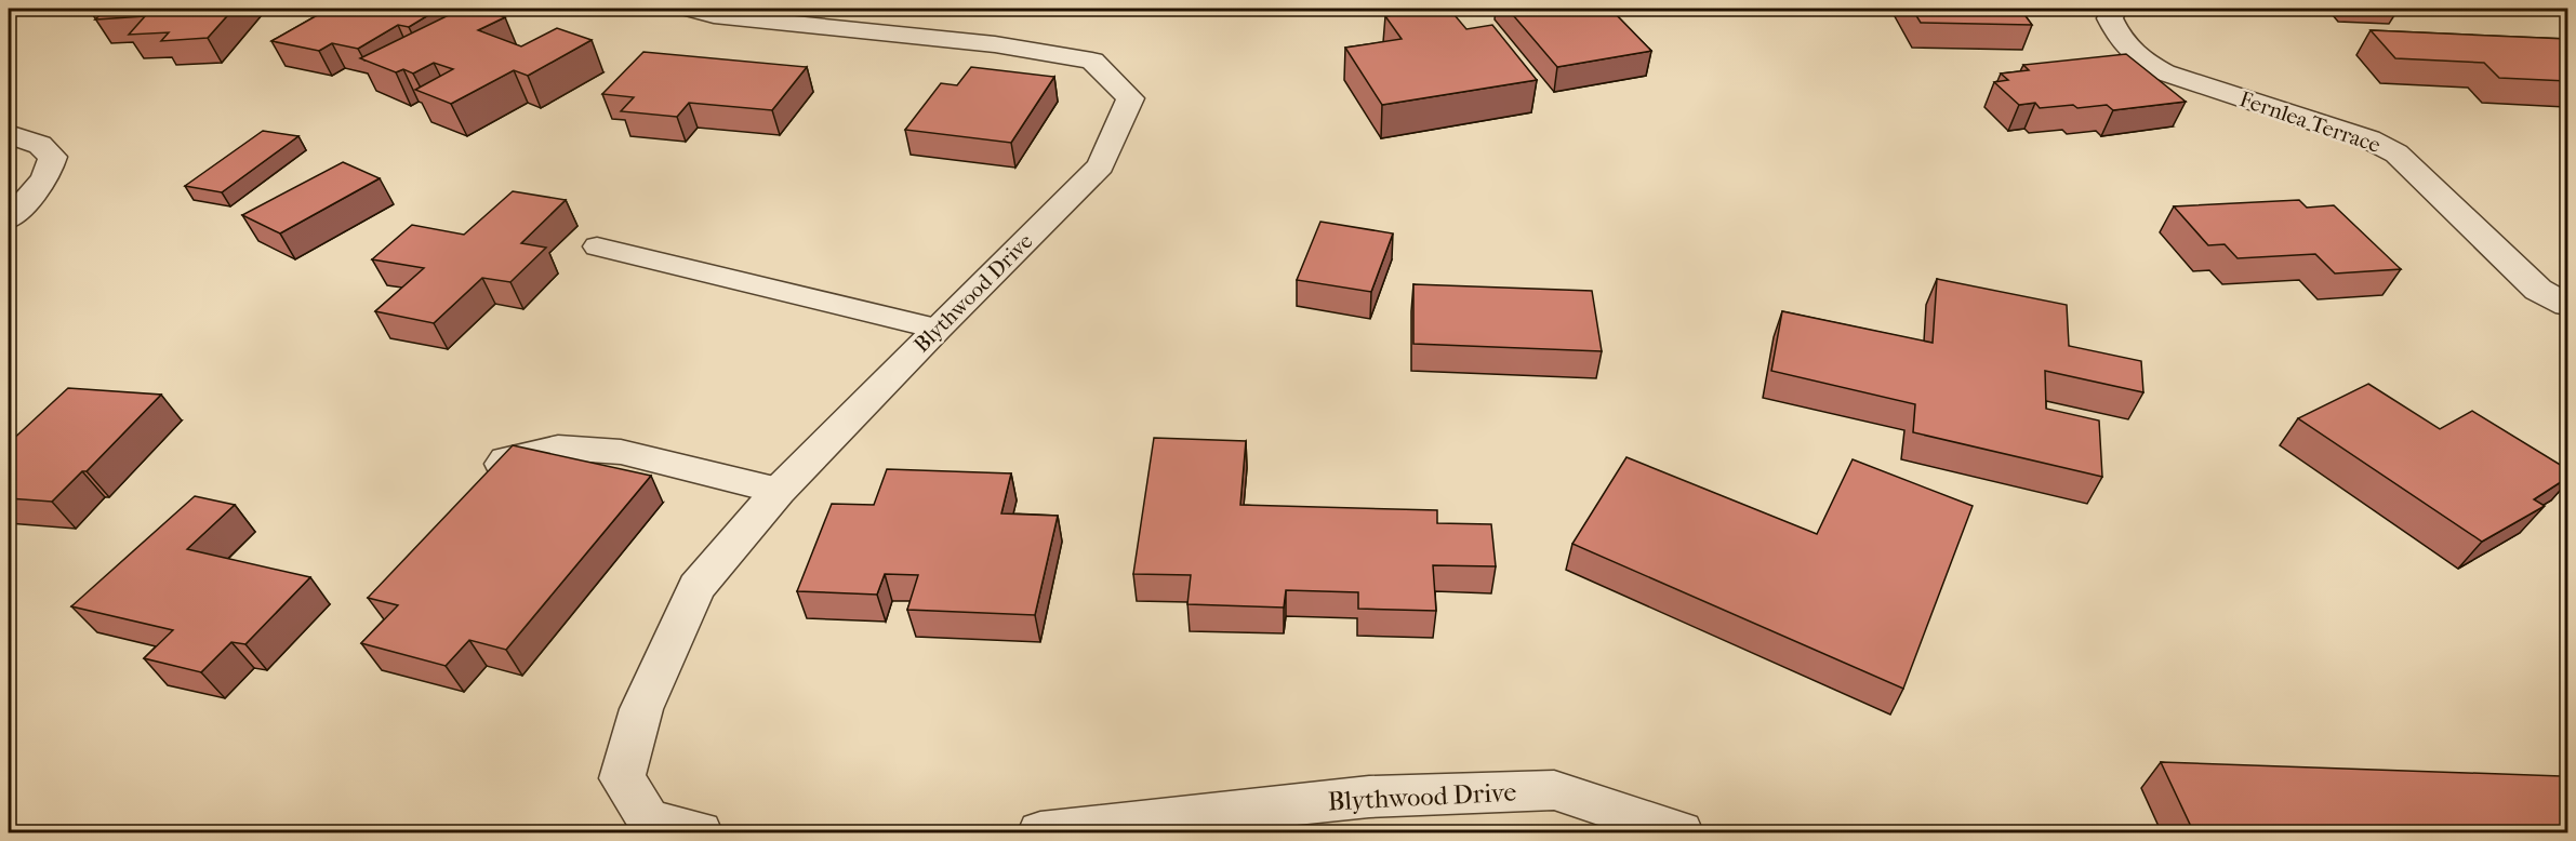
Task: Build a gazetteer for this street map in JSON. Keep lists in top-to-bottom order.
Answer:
{
  "streets": {
    "street": ["Fernlea Terrace", "Blythwood Drive"]
  }
}
